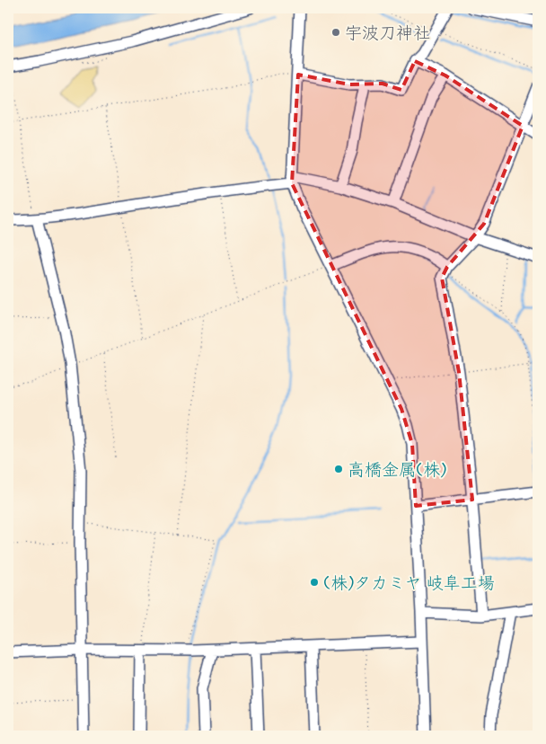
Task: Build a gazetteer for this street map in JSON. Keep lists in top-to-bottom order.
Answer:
{
  "places": ["宇波刀神社", "高橋金属(株)", "(株)タカミヤ 岐阜工場"]
}
